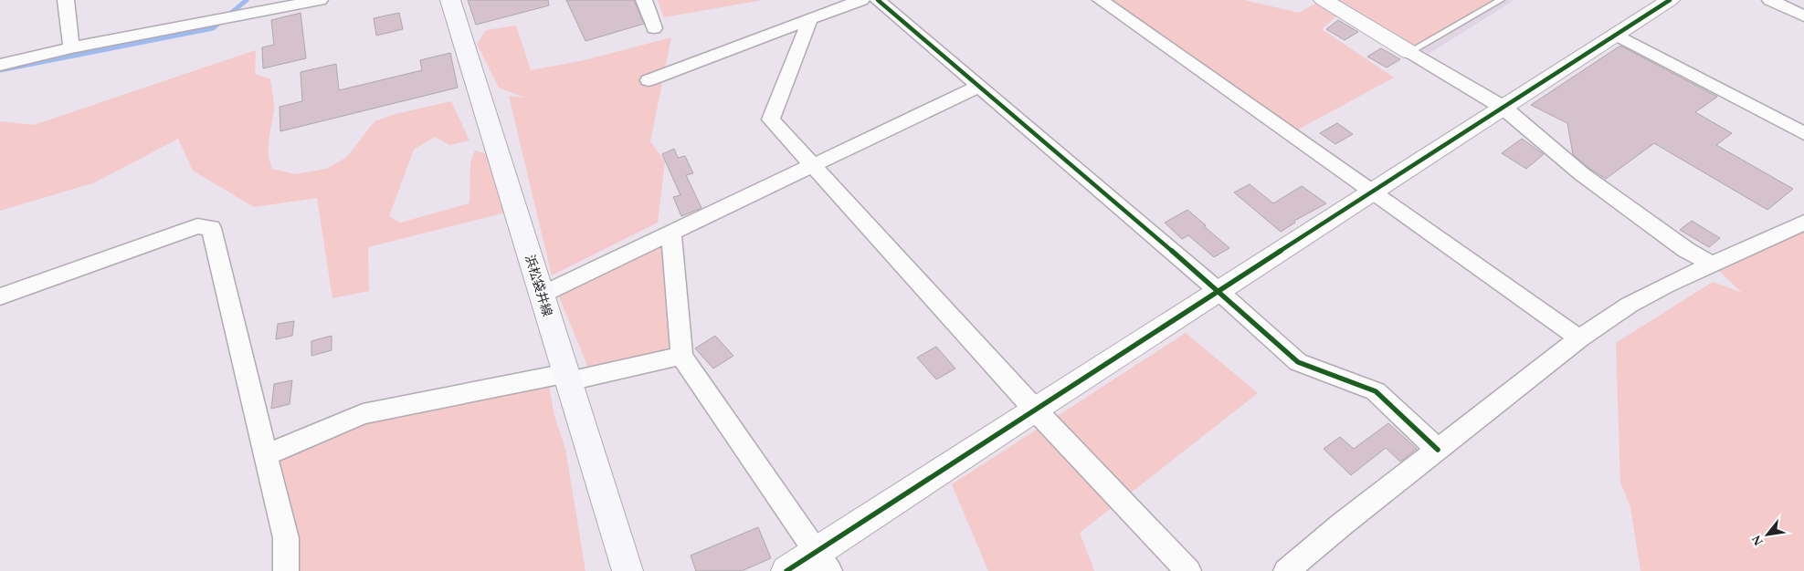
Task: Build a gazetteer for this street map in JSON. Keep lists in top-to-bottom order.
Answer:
{
  "streets": {
    "main road": ["浜松袋井線"]
  },
  "north": "bottom left"
}
